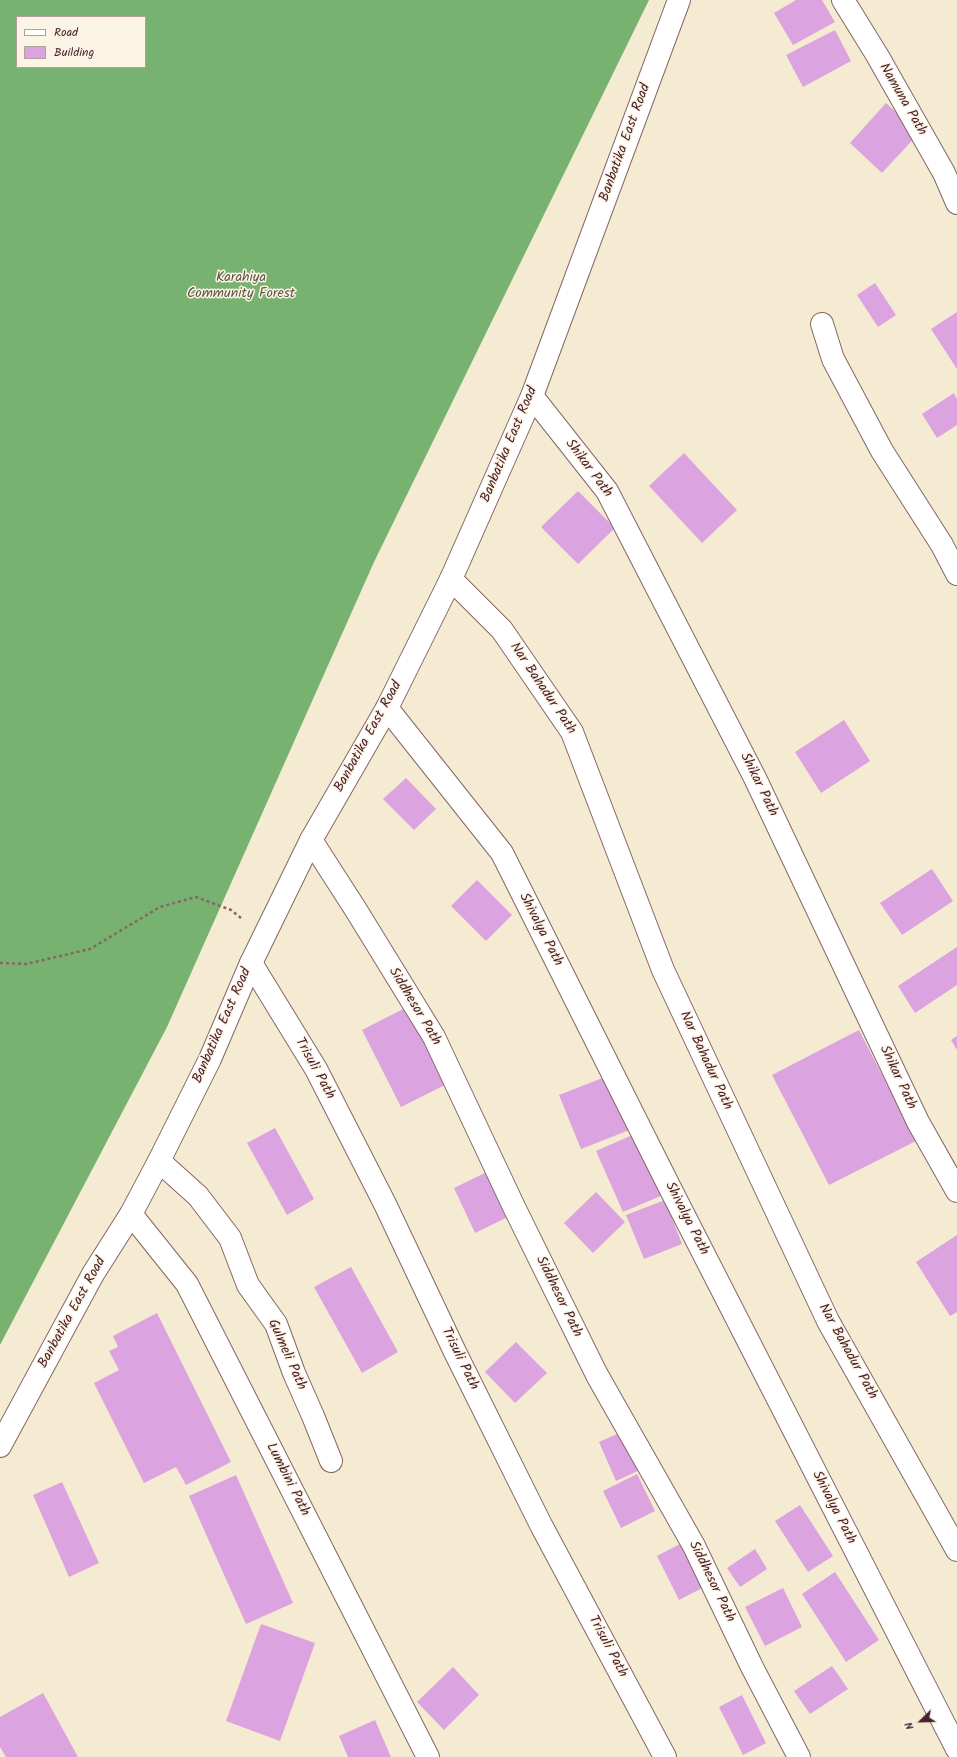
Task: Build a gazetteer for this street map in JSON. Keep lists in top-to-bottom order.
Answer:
{
  "streets": {
    "street": [
      "Namuna Path",
      "Banbatika East Road",
      "Shikar Path",
      "Nar Bahadur Path",
      "Shivalya Path",
      "Siddhesor Path",
      "Trisuli Path",
      "Gulmeli Path",
      "Lumbini Path"
    ]
  },
  "crossings": [
    ["Banbatika East Road", "Shikar Path"],
    ["Banbatika East Road", "Nar Bahadur Path"],
    ["Banbatika East Road", "Shivalya Path"],
    ["Banbatika East Road", "Siddhesor Path"],
    ["Banbatika East Road", "Trisuli Path"],
    ["Banbatika East Road", "Gulmeli Path"],
    ["Banbatika East Road", "Lumbini Path"]
  ],
  "parks": ["Karahiya Community Forest"],
  "legend": ["Road", "Building"],
  "north": "bottom left"
}
